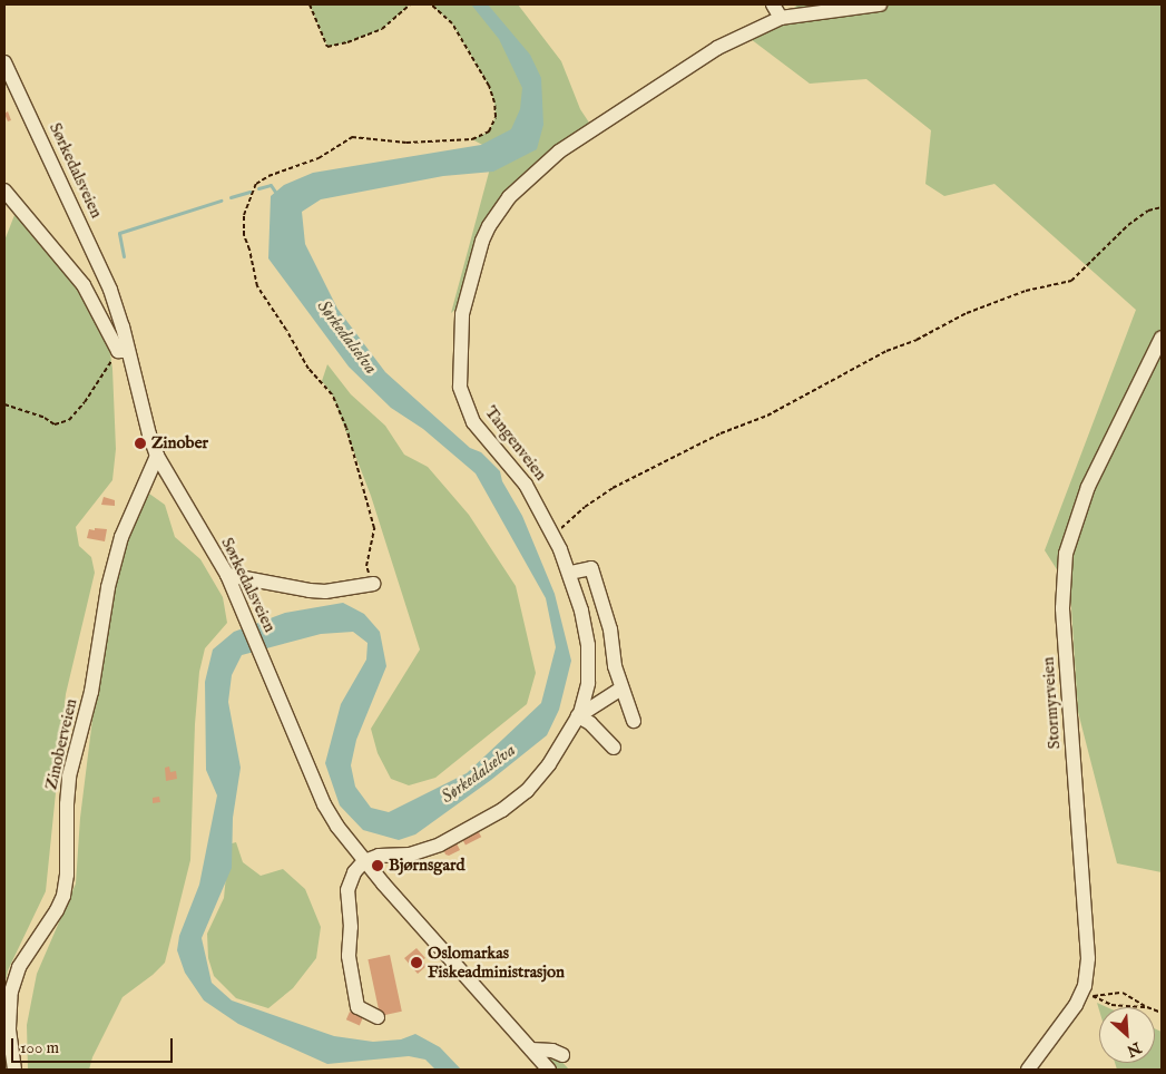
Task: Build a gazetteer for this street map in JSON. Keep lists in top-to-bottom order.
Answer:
{
  "streets": {
    "street": [
      "Sørkedalsveien",
      "Tangenveien",
      "Stormyrveien",
      "Zinoberveien"
    ]
  },
  "crossings": [
    ["Sørkedalsveien", "Tangenveien"],
    ["Sørkedalsveien", "Zinoberveien"]
  ],
  "water": ["Sørkedalselva"],
  "places": ["Zinober", "Bjørnsgard", "Oslomarkas Fiskeadministrasjon"],
  "scale_bar": "100 m",
  "north": "bottom right"
}
